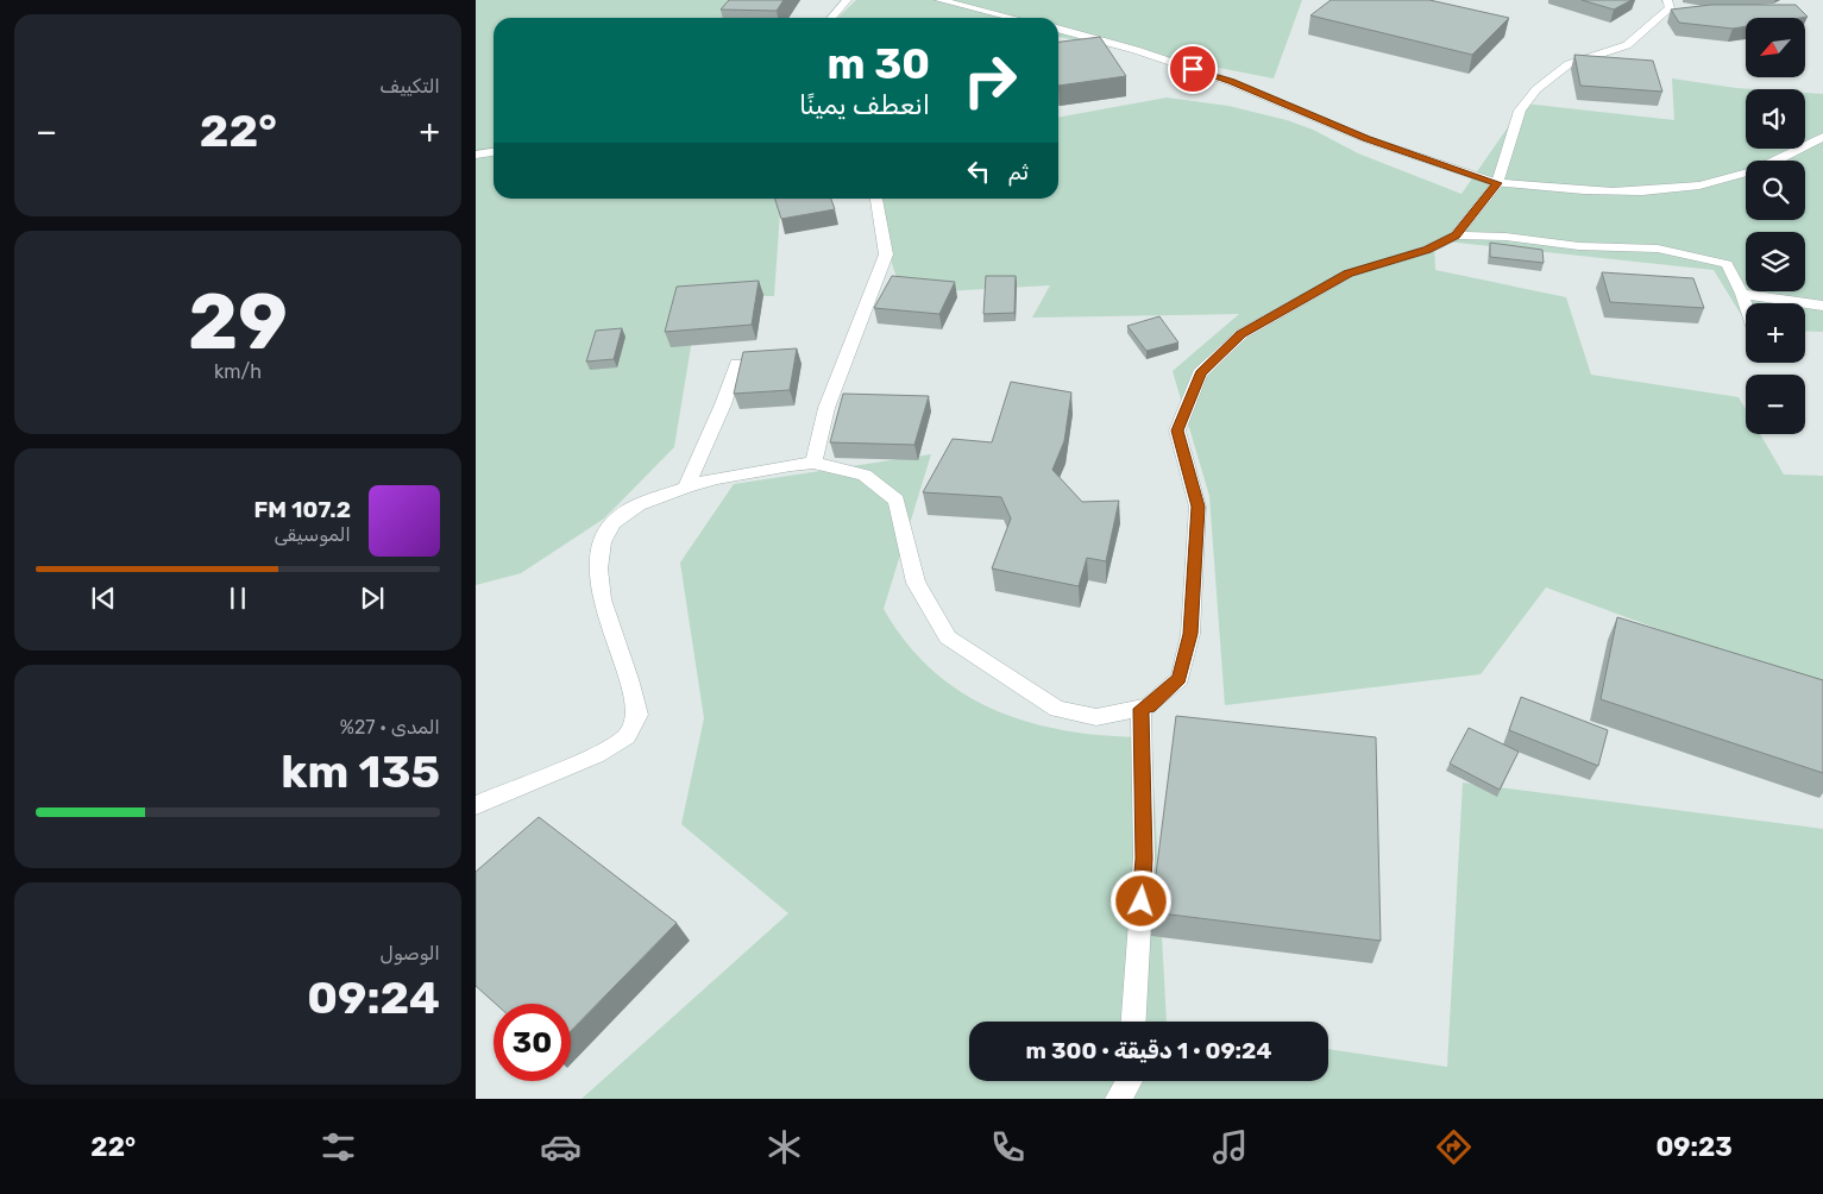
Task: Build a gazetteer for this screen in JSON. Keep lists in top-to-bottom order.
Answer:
{
  "north": "bottom left",
  "page": {
    "tile": [
      "التكييف",
      ["29", "km/h"],
      ["المدى · 27%", "135 km"],
      ["الوصول", "09:24"]
    ],
    "map_buttons": ["+", "−"],
    "turn": ["30 m", "انعطف يمينًا"],
    "heat": ["−", "22°", "+"],
    "then": "ثم",
    "song": ["107.2 FM", "الموسيقى"],
    "limit": "30",
    "trip": "09:24 · 1 دقيقة · 300 m",
    "tabs": ["09:23", "22°"]
  }
}
